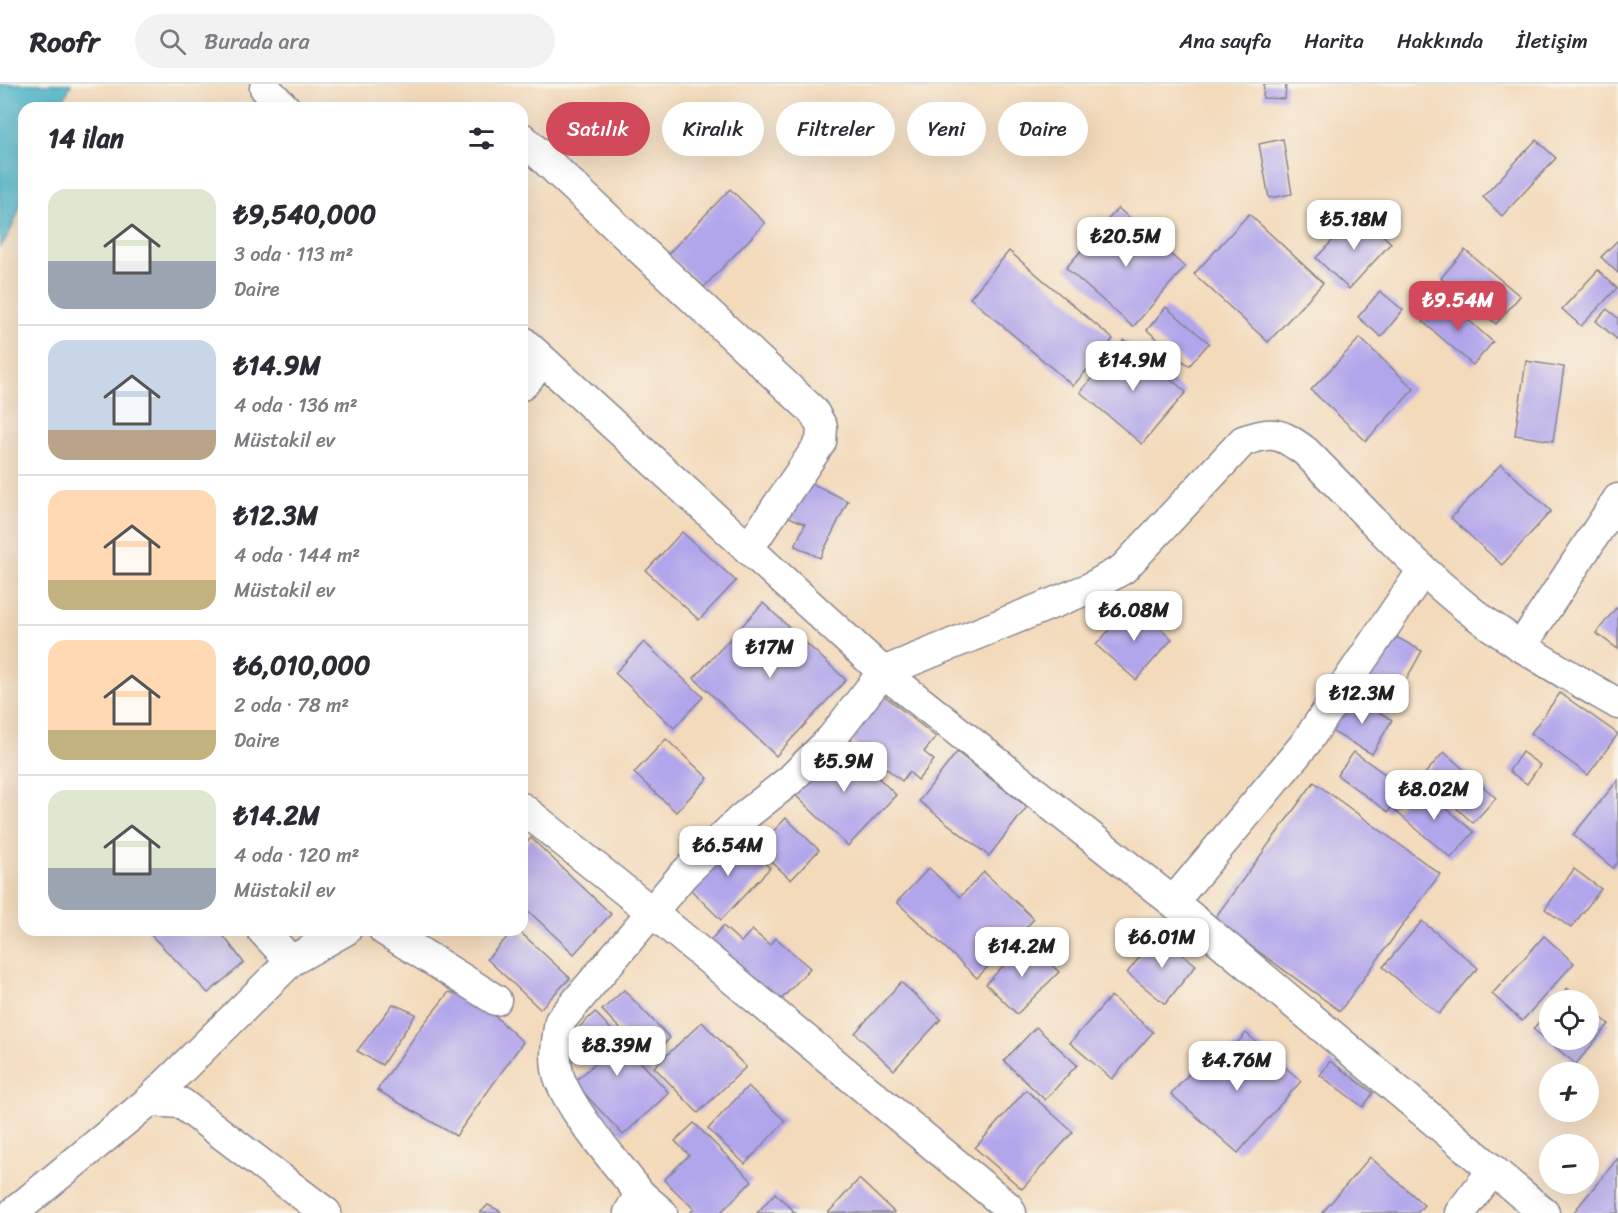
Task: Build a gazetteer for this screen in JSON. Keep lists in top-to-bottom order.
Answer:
{
  "page": {
    "header": "Roofr",
    "search": "Burada ara",
    "nav": [
      "Ana sayfa",
      "Harita",
      "Hakkında",
      "İletişim"
    ],
    "chip": [
      "Satılık",
      "Kiralık",
      "Filtreler",
      "Yeni",
      "Daire"
    ],
    "heading": "14 ilan",
    "list": [
      {
        "name": "₺9,540,000",
        "note": "3 oda · 113 m² · Daire"
      },
      {
        "name": "₺14.9M",
        "note": "4 oda · 136 m² · Müstakil ev"
      },
      {
        "name": "₺12.3M",
        "note": "4 oda · 144 m² · Müstakil ev"
      },
      {
        "name": "₺6,010,000",
        "note": "2 oda · 78 m² · Daire"
      },
      {
        "name": "₺14.2M",
        "note": "4 oda · 120 m² · Müstakil ev"
      }
    ],
    "price": [
      "₺5.18M",
      "₺20.5M",
      "₺9.54M",
      "₺14.9M",
      "₺6.08M",
      "₺17M",
      "₺12.3M",
      "₺5.9M",
      "₺8.02M",
      "₺6.54M",
      "₺6.01M",
      "₺14.2M",
      "₺8.39M",
      "₺4.76M"
    ],
    "map_buttons": ["+", "−"]
  }
}
